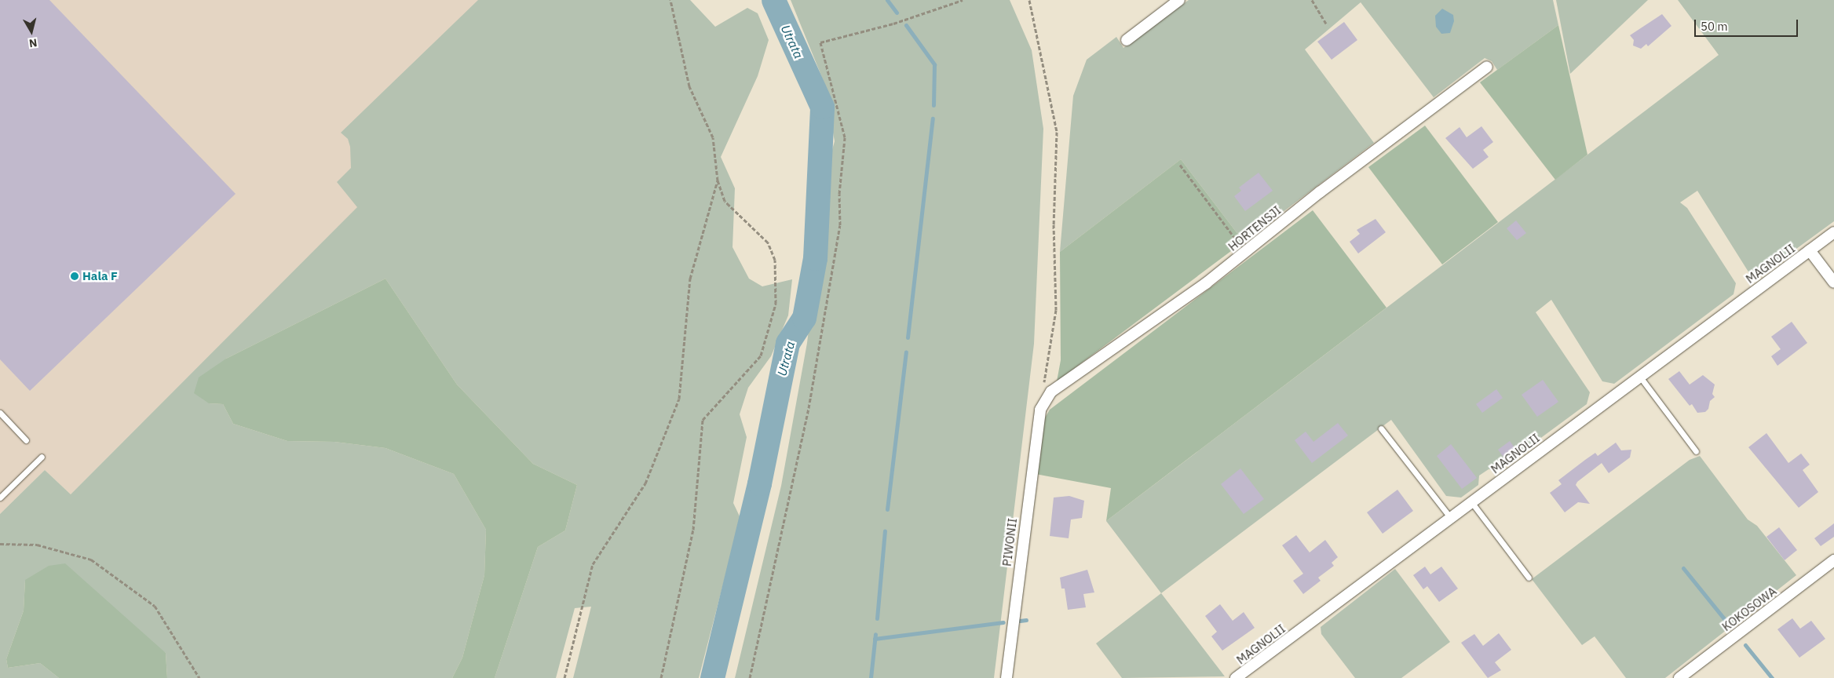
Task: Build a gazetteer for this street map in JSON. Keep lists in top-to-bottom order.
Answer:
{
  "streets": {
    "street": [
      "HORTENSJI",
      "MAGNOLII",
      "PIWONII",
      "KOKOSOWA"
    ]
  },
  "crossings": [
    ["HORTENSJI", "PIWONII"]
  ],
  "water": ["Utrata"],
  "places": ["Hala F"],
  "scale_bar": "50 m",
  "north": "bottom"
}
